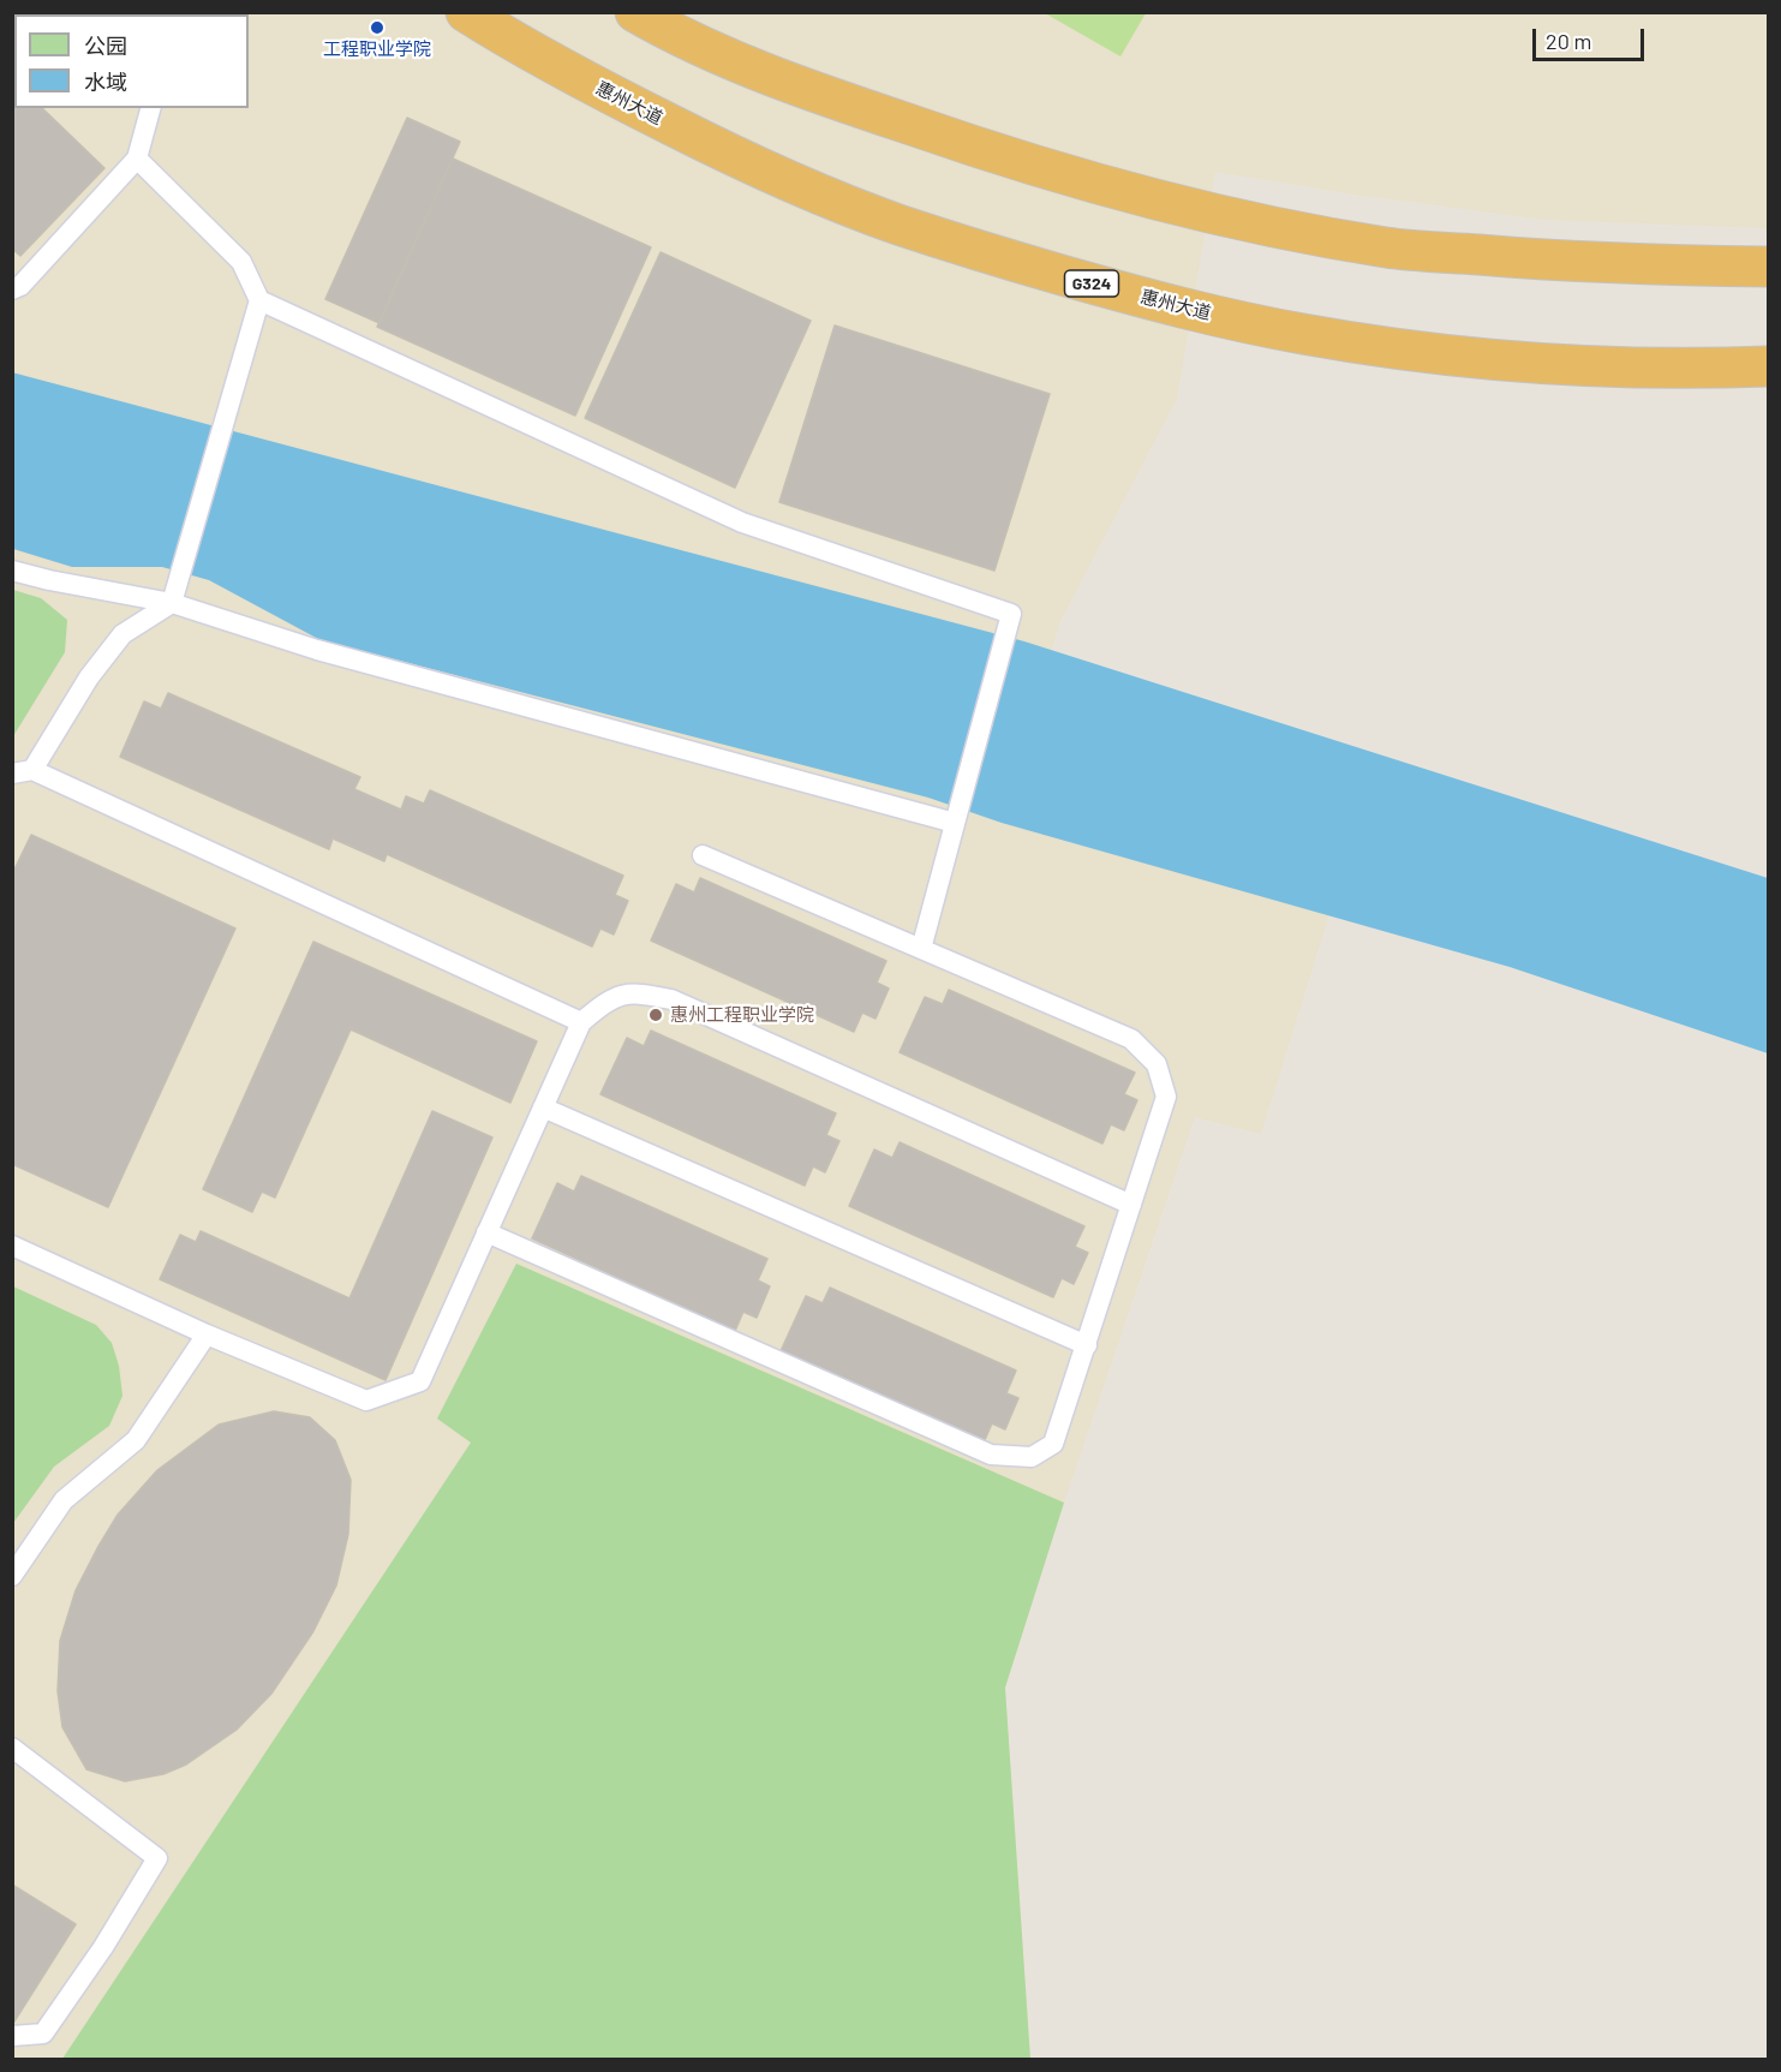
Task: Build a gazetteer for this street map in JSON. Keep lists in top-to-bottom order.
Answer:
{
  "streets": {
    "highway": ["惠州大道", "G324"]
  },
  "places": ["工程职业学院", "惠州工程职业学院"],
  "legend": ["公园", "水域"],
  "scale_bar": "20 m"
}
